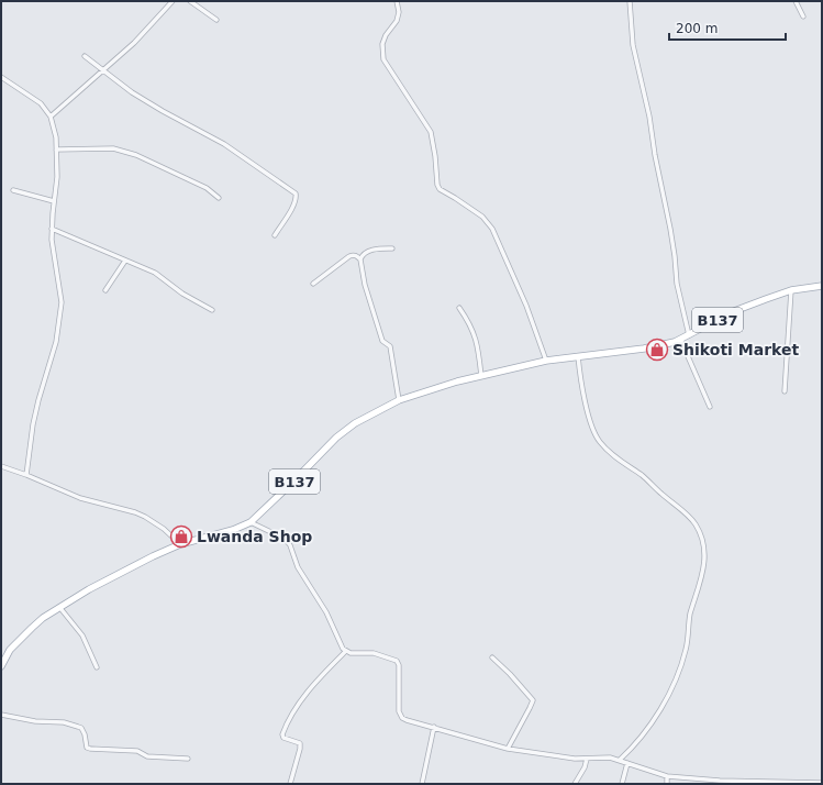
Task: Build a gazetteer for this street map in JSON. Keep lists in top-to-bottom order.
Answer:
{
  "streets": {
    "main road": ["B137"]
  },
  "places": {
    "shop": ["Shikoti Market", "Lwanda Shop"]
  },
  "scale_bar": "200 m"
}
